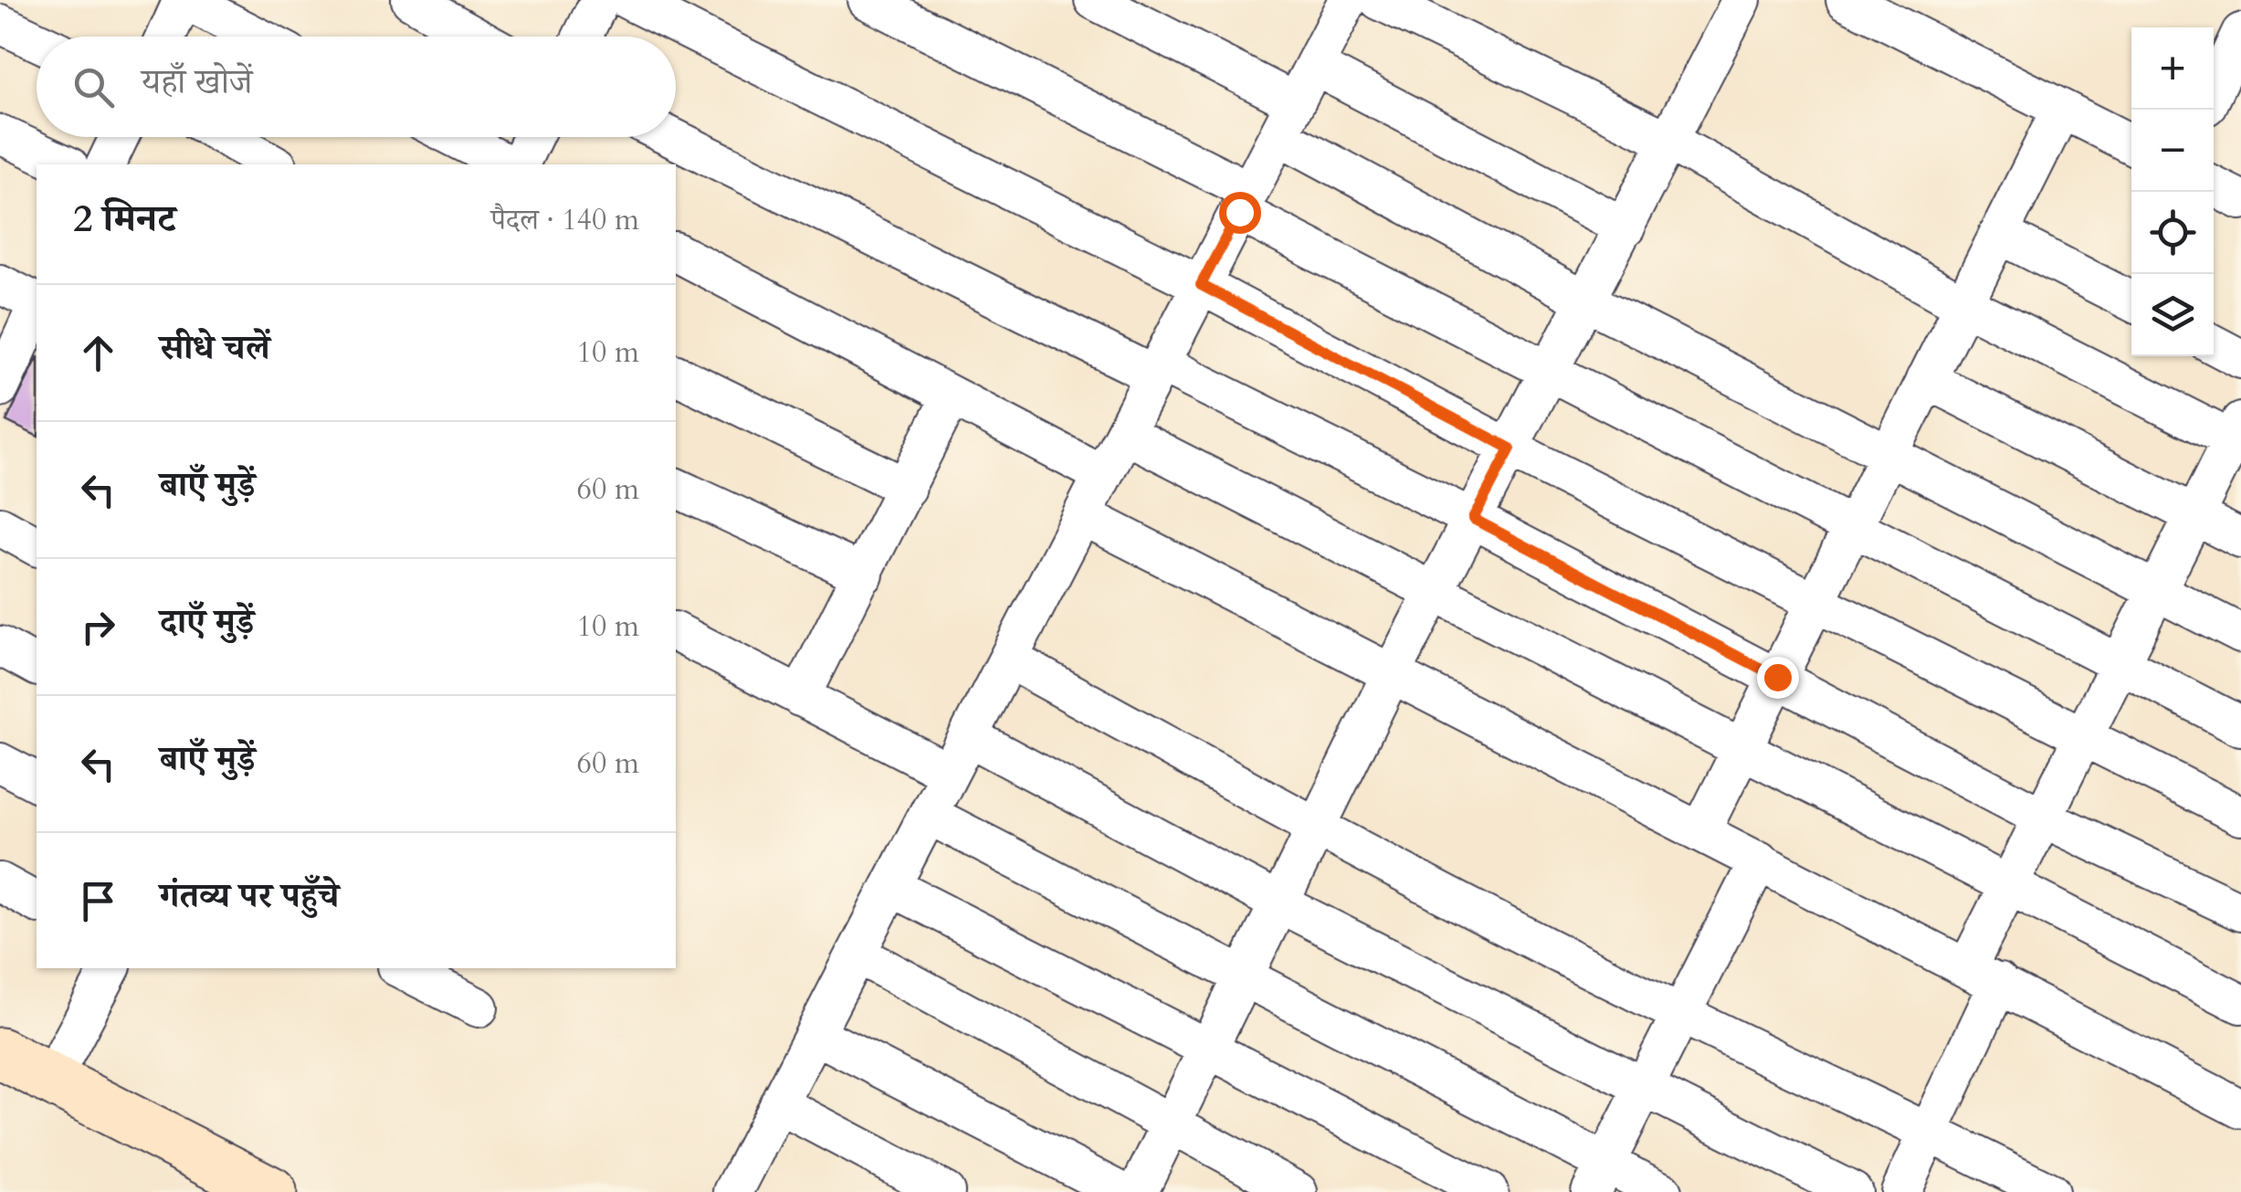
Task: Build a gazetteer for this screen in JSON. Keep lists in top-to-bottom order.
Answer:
{
  "page": {
    "map_buttons": ["+", "−"],
    "search": "यहाँ खोजें",
    "heading": ["2 मिनट", "पैदल · 140 m"],
    "list": [
      ["सीधे चलें", "10 m"],
      ["बाएँ मुड़ें", "60 m"],
      ["दाएँ मुड़ें", "10 m"],
      ["बाएँ मुड़ें", "60 m"],
      "गंतव्य पर पहुँचे"
    ]
  }
}
